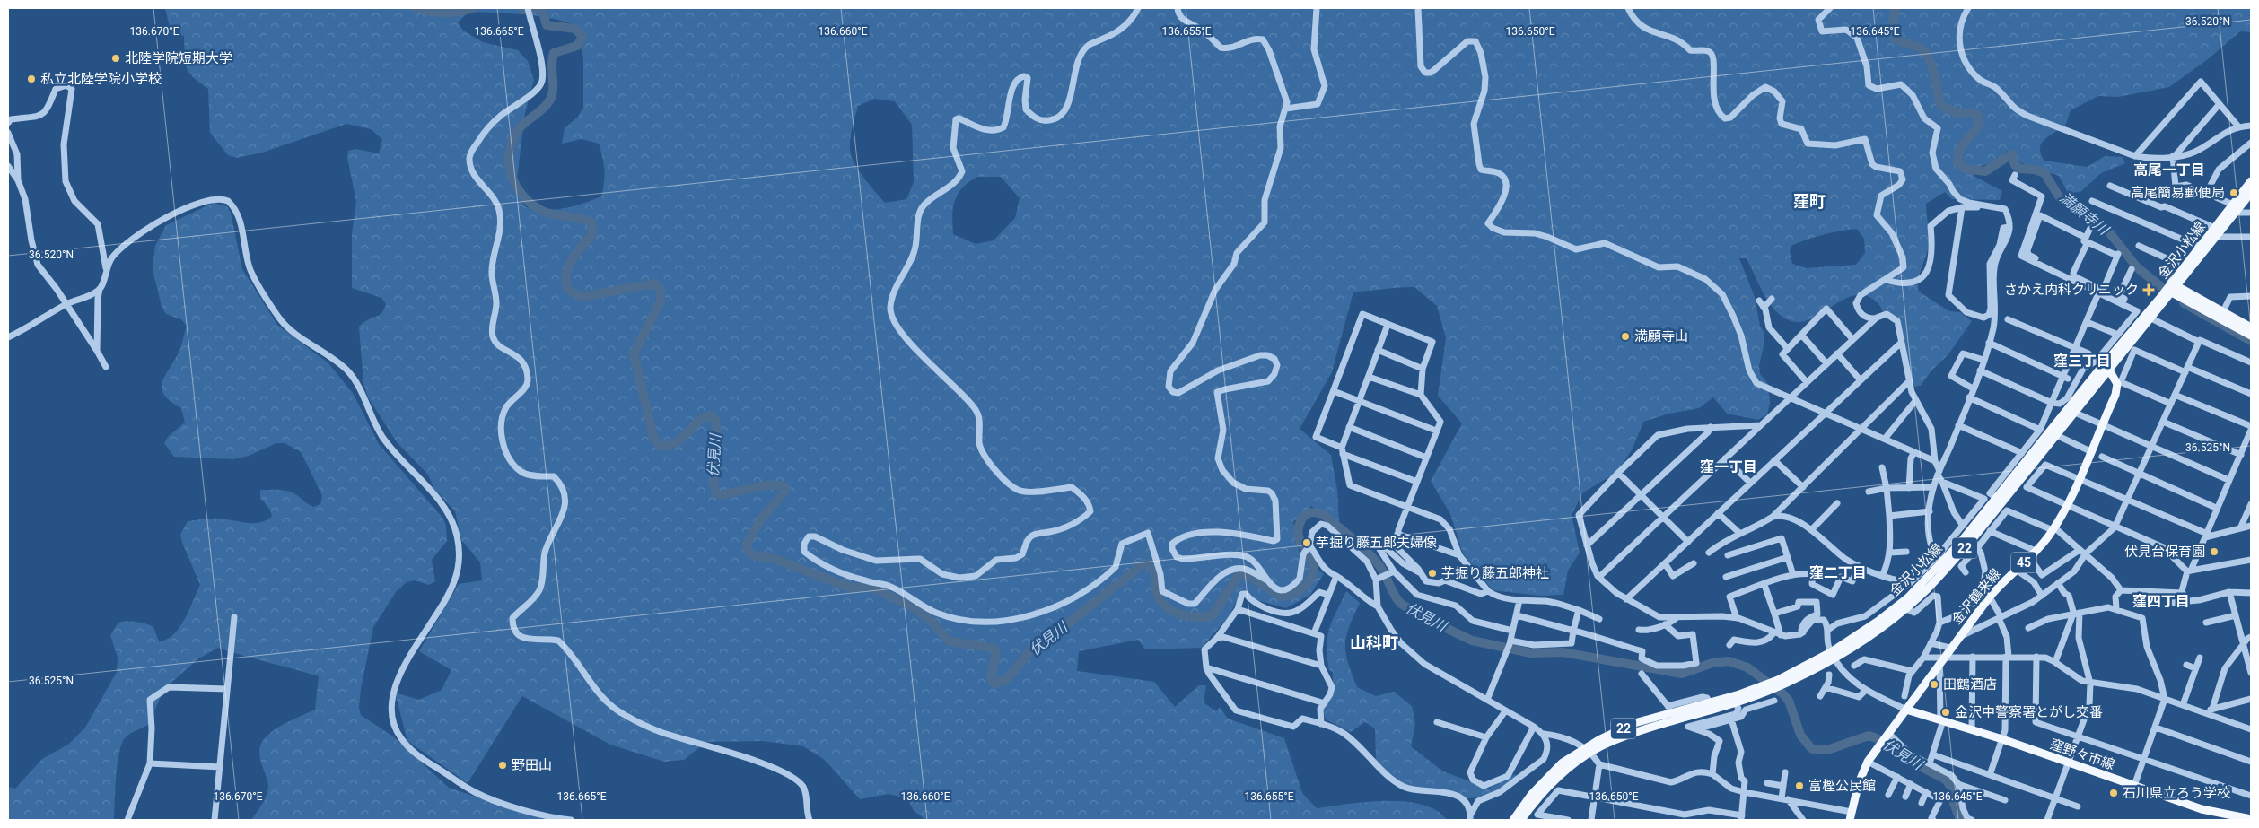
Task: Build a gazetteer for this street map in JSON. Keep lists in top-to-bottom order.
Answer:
{
  "streets": {
    "main road": [
      "金沢小松線",
      "22",
      "45",
      "金沢鶴来線",
      "窪野々市線"
    ]
  },
  "crossings": [
    ["金沢鶴来線", "窪野々市線"]
  ],
  "districts": [
    "高尾一丁目",
    "窪町",
    "窪三丁目",
    "窪一丁目",
    "窪二丁目",
    "窪四丁目",
    "山科町"
  ],
  "water": ["満願寺川", "伏見川"],
  "places": {
    "other": [
      "北陸学院短期大学",
      "私立北陸学院小学校",
      "高尾簡易郵便局",
      "満願寺山",
      "芋掘り藤五郎夫婦像",
      "伏見台保育園",
      "芋掘り藤五郎神社",
      "田鶴酒店",
      "金沢中警察署とがし交番",
      "野田山",
      "富樫公民館",
      "石川県立ろう学校"
    ],
    "health": ["さかえ内科クリニック"]
  },
  "coordinates": [
    "36.520°N",
    "136.670°E",
    "136.665°E",
    "136.660°E",
    "136.655°E",
    "136.650°E",
    "136.645°E",
    "36.525°N"
  ]
}
